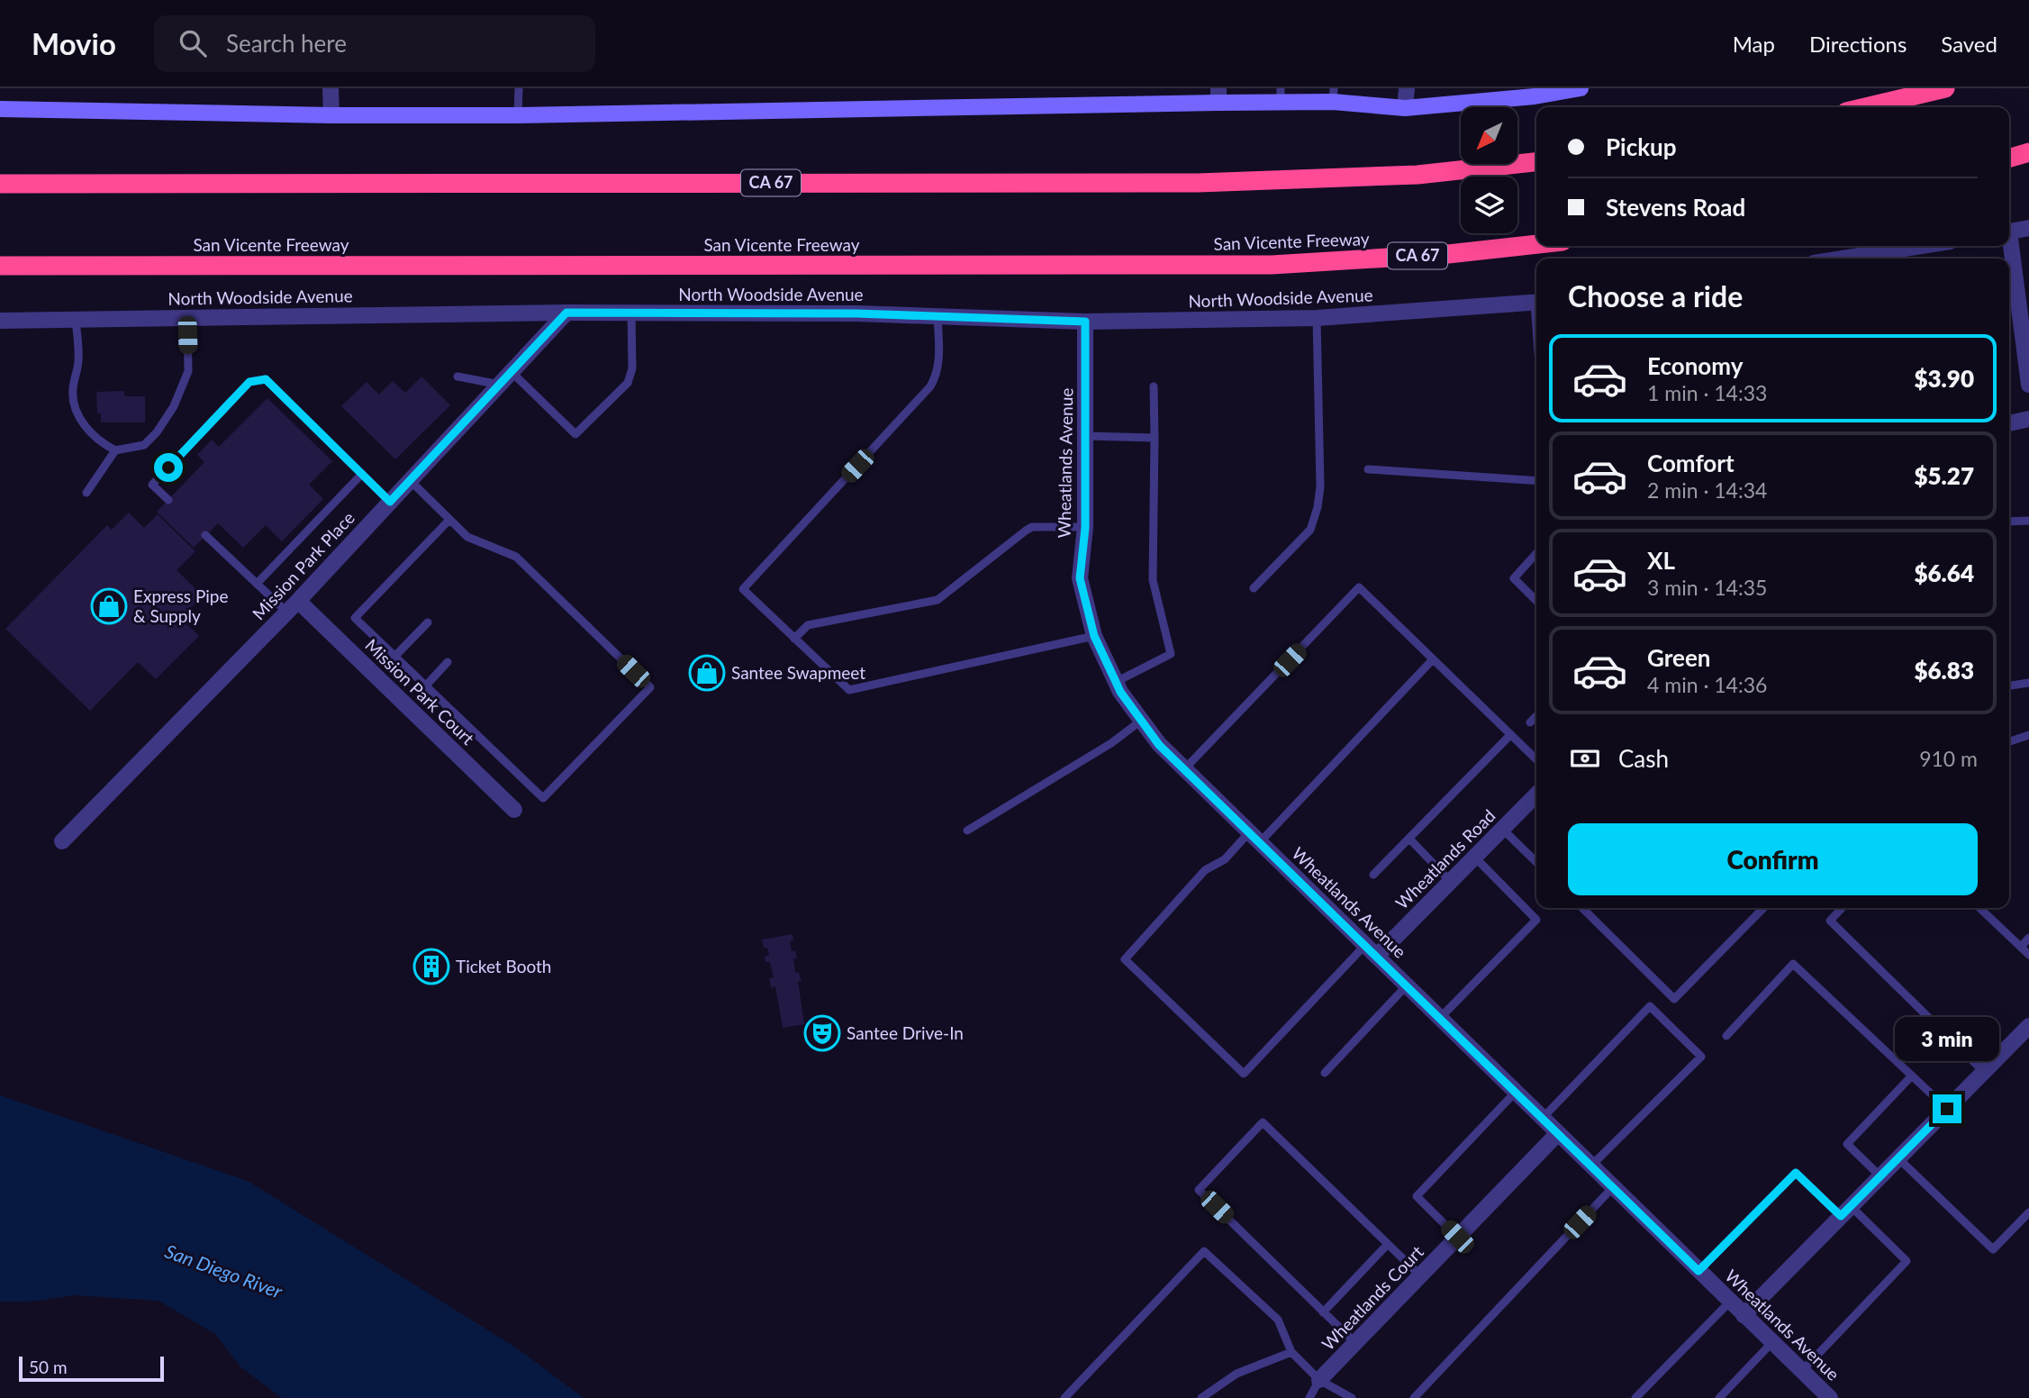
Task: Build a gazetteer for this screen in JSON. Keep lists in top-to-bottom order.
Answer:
{
  "streets": {
    "highway": ["CA 67", "San Vicente Freeway"],
    "street": [
      "North Woodside Avenue",
      "Wheatlands Avenue",
      "Mission Park Place",
      "Mission Park Court",
      "Wheatlands Road",
      "Wheatlands Court"
    ]
  },
  "crossings": [
    ["North Woodside Avenue", "Wheatlands Avenue"],
    ["North Woodside Avenue", "Mission Park Place"],
    ["Wheatlands Avenue", "Wheatlands Road"],
    ["Wheatlands Avenue", "Wheatlands Court"],
    ["Mission Park Place", "Mission Park Court"]
  ],
  "water": ["San Diego River"],
  "places": {
    "shop": ["Express Pipe & Supply", "Santee Swapmeet"],
    "building": ["Ticket Booth"],
    "theatre": ["Santee Drive-In"]
  },
  "scale_bar": "50 m",
  "north": "bottom left",
  "page": {
    "header": "Movio",
    "search": "Search here",
    "nav": ["Map", "Directions", "Saved"],
    "banner": ["Pickup", "Stevens Road"],
    "heading": "Choose a ride",
    "list": [
      {
        "name": "Economy",
        "note": "1 min · 14:33",
        "value": "$3.90"
      },
      {
        "name": "Comfort",
        "note": "2 min · 14:34",
        "value": "$5.27"
      },
      {
        "name": "XL",
        "note": "3 min · 14:35",
        "value": "$6.64"
      },
      {
        "name": "Green",
        "note": "4 min · 14:36",
        "value": "$6.83"
      }
    ],
    "pay": ["Cash", "910 m"],
    "buttons": "Confirm",
    "bubble": "3 min",
    "scale": "50 m"
  }
}
